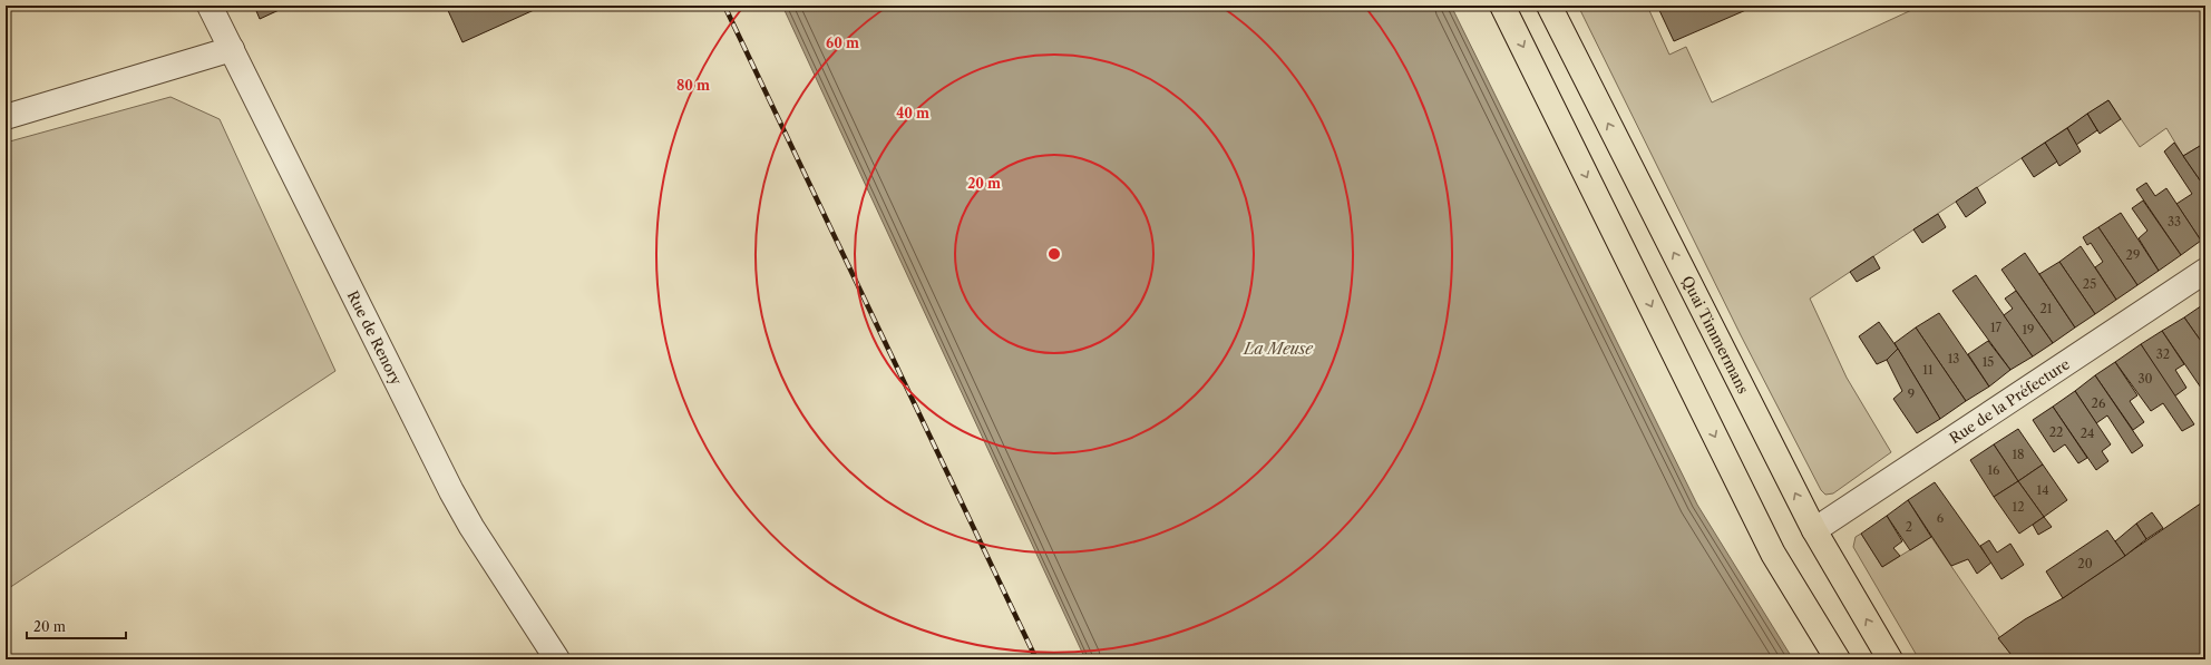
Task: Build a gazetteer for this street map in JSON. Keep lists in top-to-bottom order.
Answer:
{
  "streets": {
    "main road": ["Quai Timmermans"],
    "street": ["Rue de Renory", "Rue de la Préfecture"]
  },
  "crossings": [
    ["Quai Timmermans", "Rue de la Préfecture"]
  ],
  "water": ["La Meuse"],
  "house_numbers": [
    "33",
    "29",
    "25",
    "21",
    "17",
    "19",
    "32",
    "13",
    "15",
    "11",
    "30",
    "9",
    "26",
    "22",
    "24",
    "18",
    "16",
    "14",
    "12",
    "6",
    "2",
    "20"
  ],
  "scale_bar": "20 m",
  "rings": [
    "60 m",
    "80 m",
    "40 m",
    "20 m"
  ]
}
